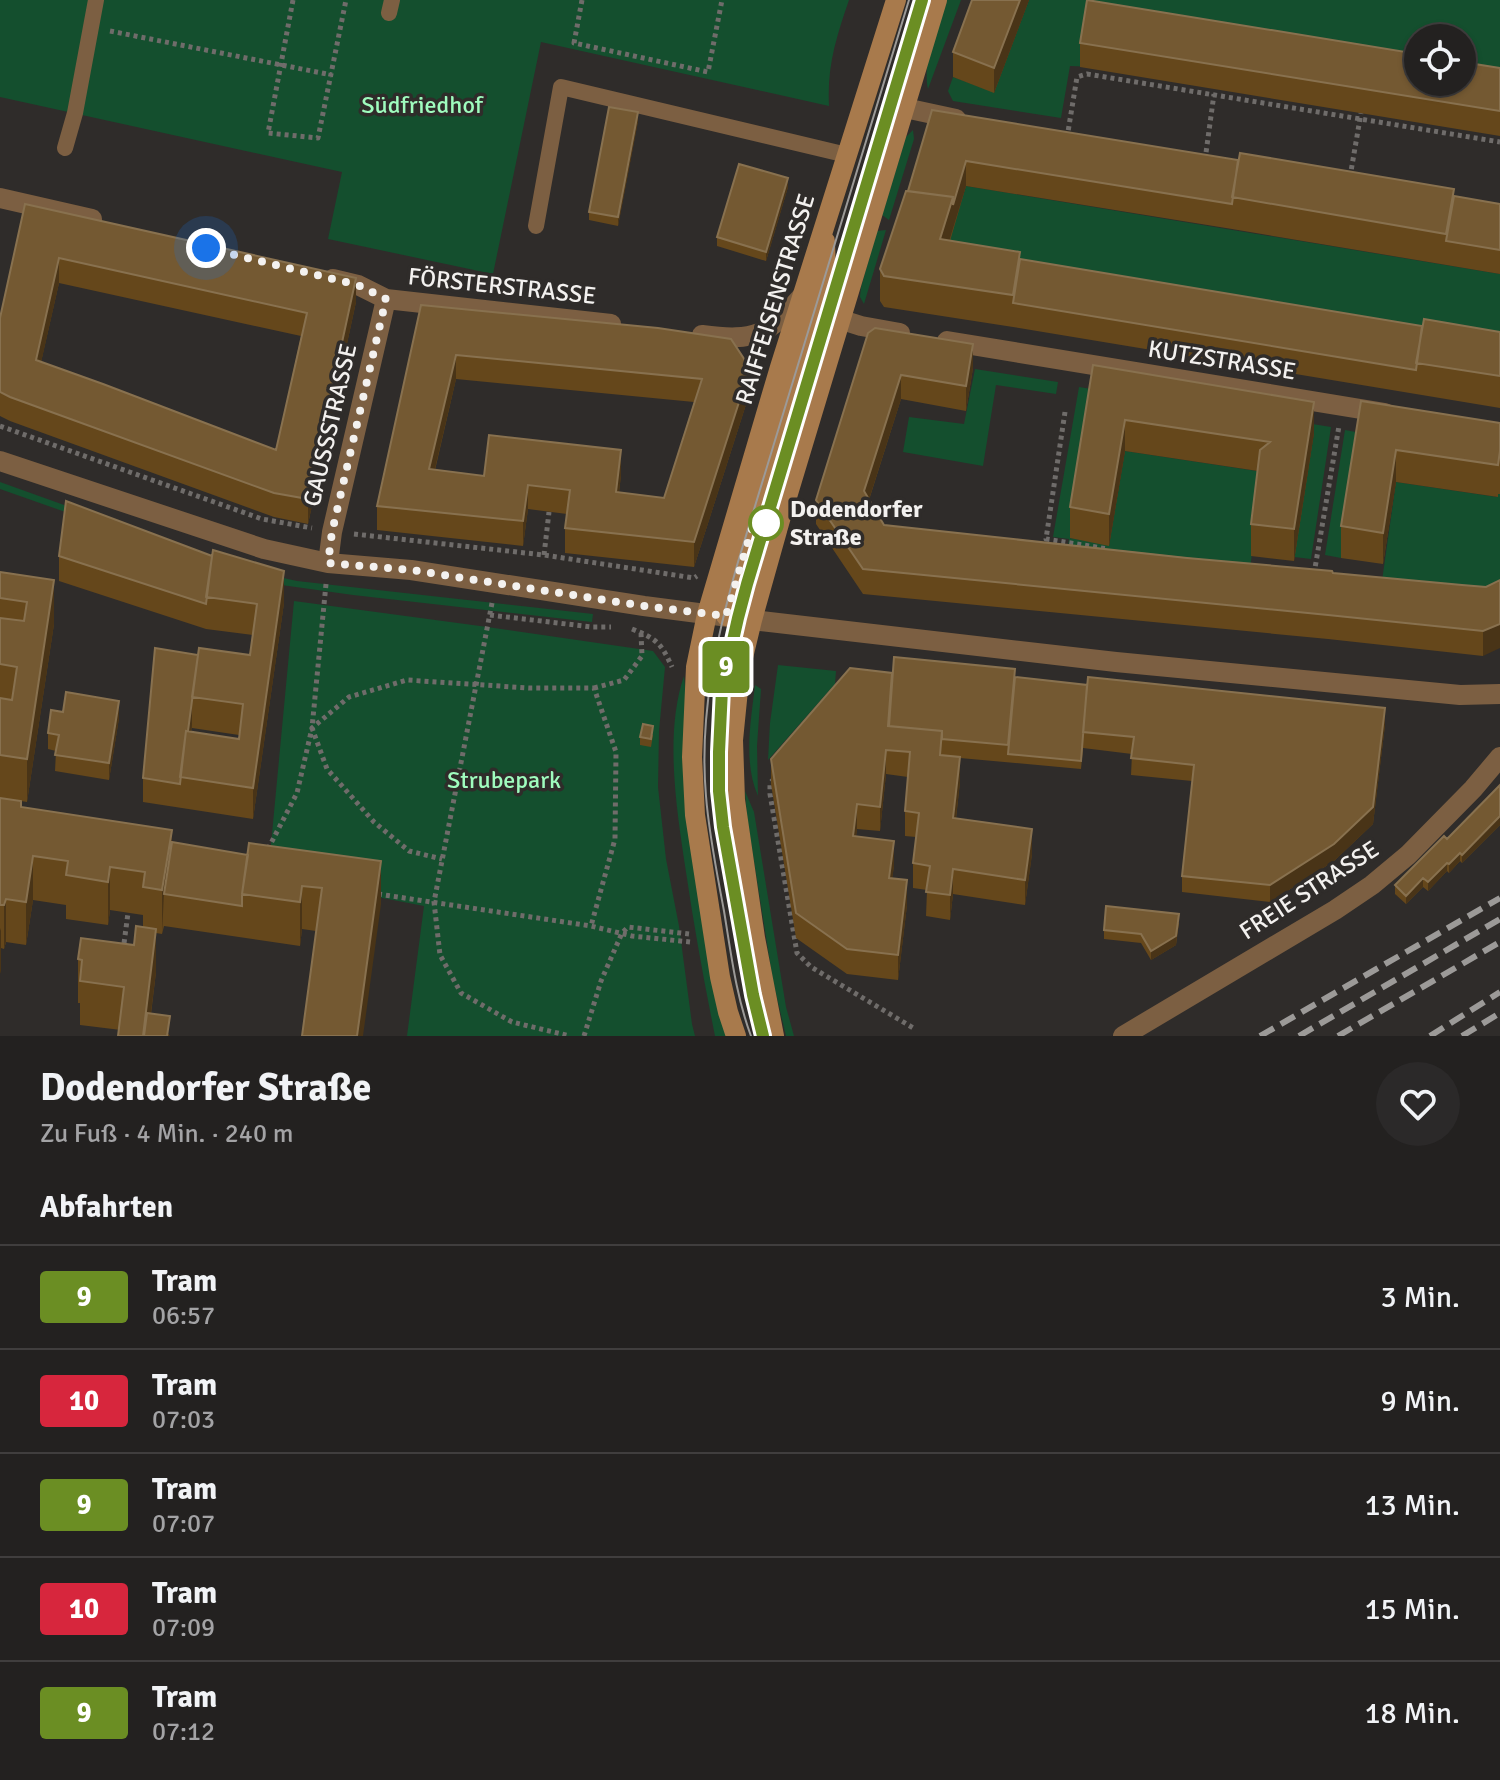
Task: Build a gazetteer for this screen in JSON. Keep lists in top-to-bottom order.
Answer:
{
  "streets": {
    "main road": ["RAIFFEISENSTRASSE"],
    "street": [
      "FÖRSTERSTRASSE",
      "KUTZSTRASSE",
      "GAUSSSTRASSE",
      "FREIE STRASSE"
    ]
  },
  "crossings": [
    ["FÖRSTERSTRASSE", "GAUSSSTRASSE"]
  ],
  "parks": ["Südfriedhof", "Strubepark"],
  "places": ["Dodendorfer Straße"],
  "lines": ["tram line 9"],
  "page": {
    "on_map": "9",
    "heading": [
      ["Dodendorfer Straße", "Zu Fuß · 4 Min. · 240 m"],
      "Abfahrten"
    ],
    "list": [
      {
        "mark": "9",
        "name": "Tram",
        "note": "06:57",
        "value": "3 Min."
      },
      {
        "mark": "10",
        "name": "Tram",
        "note": "07:03",
        "value": "9 Min."
      },
      {
        "mark": "9",
        "name": "Tram",
        "note": "07:07",
        "value": "13 Min."
      },
      {
        "mark": "10",
        "name": "Tram",
        "note": "07:09",
        "value": "15 Min."
      },
      {
        "mark": "9",
        "name": "Tram",
        "note": "07:12",
        "value": "18 Min."
      }
    ]
  }
}
